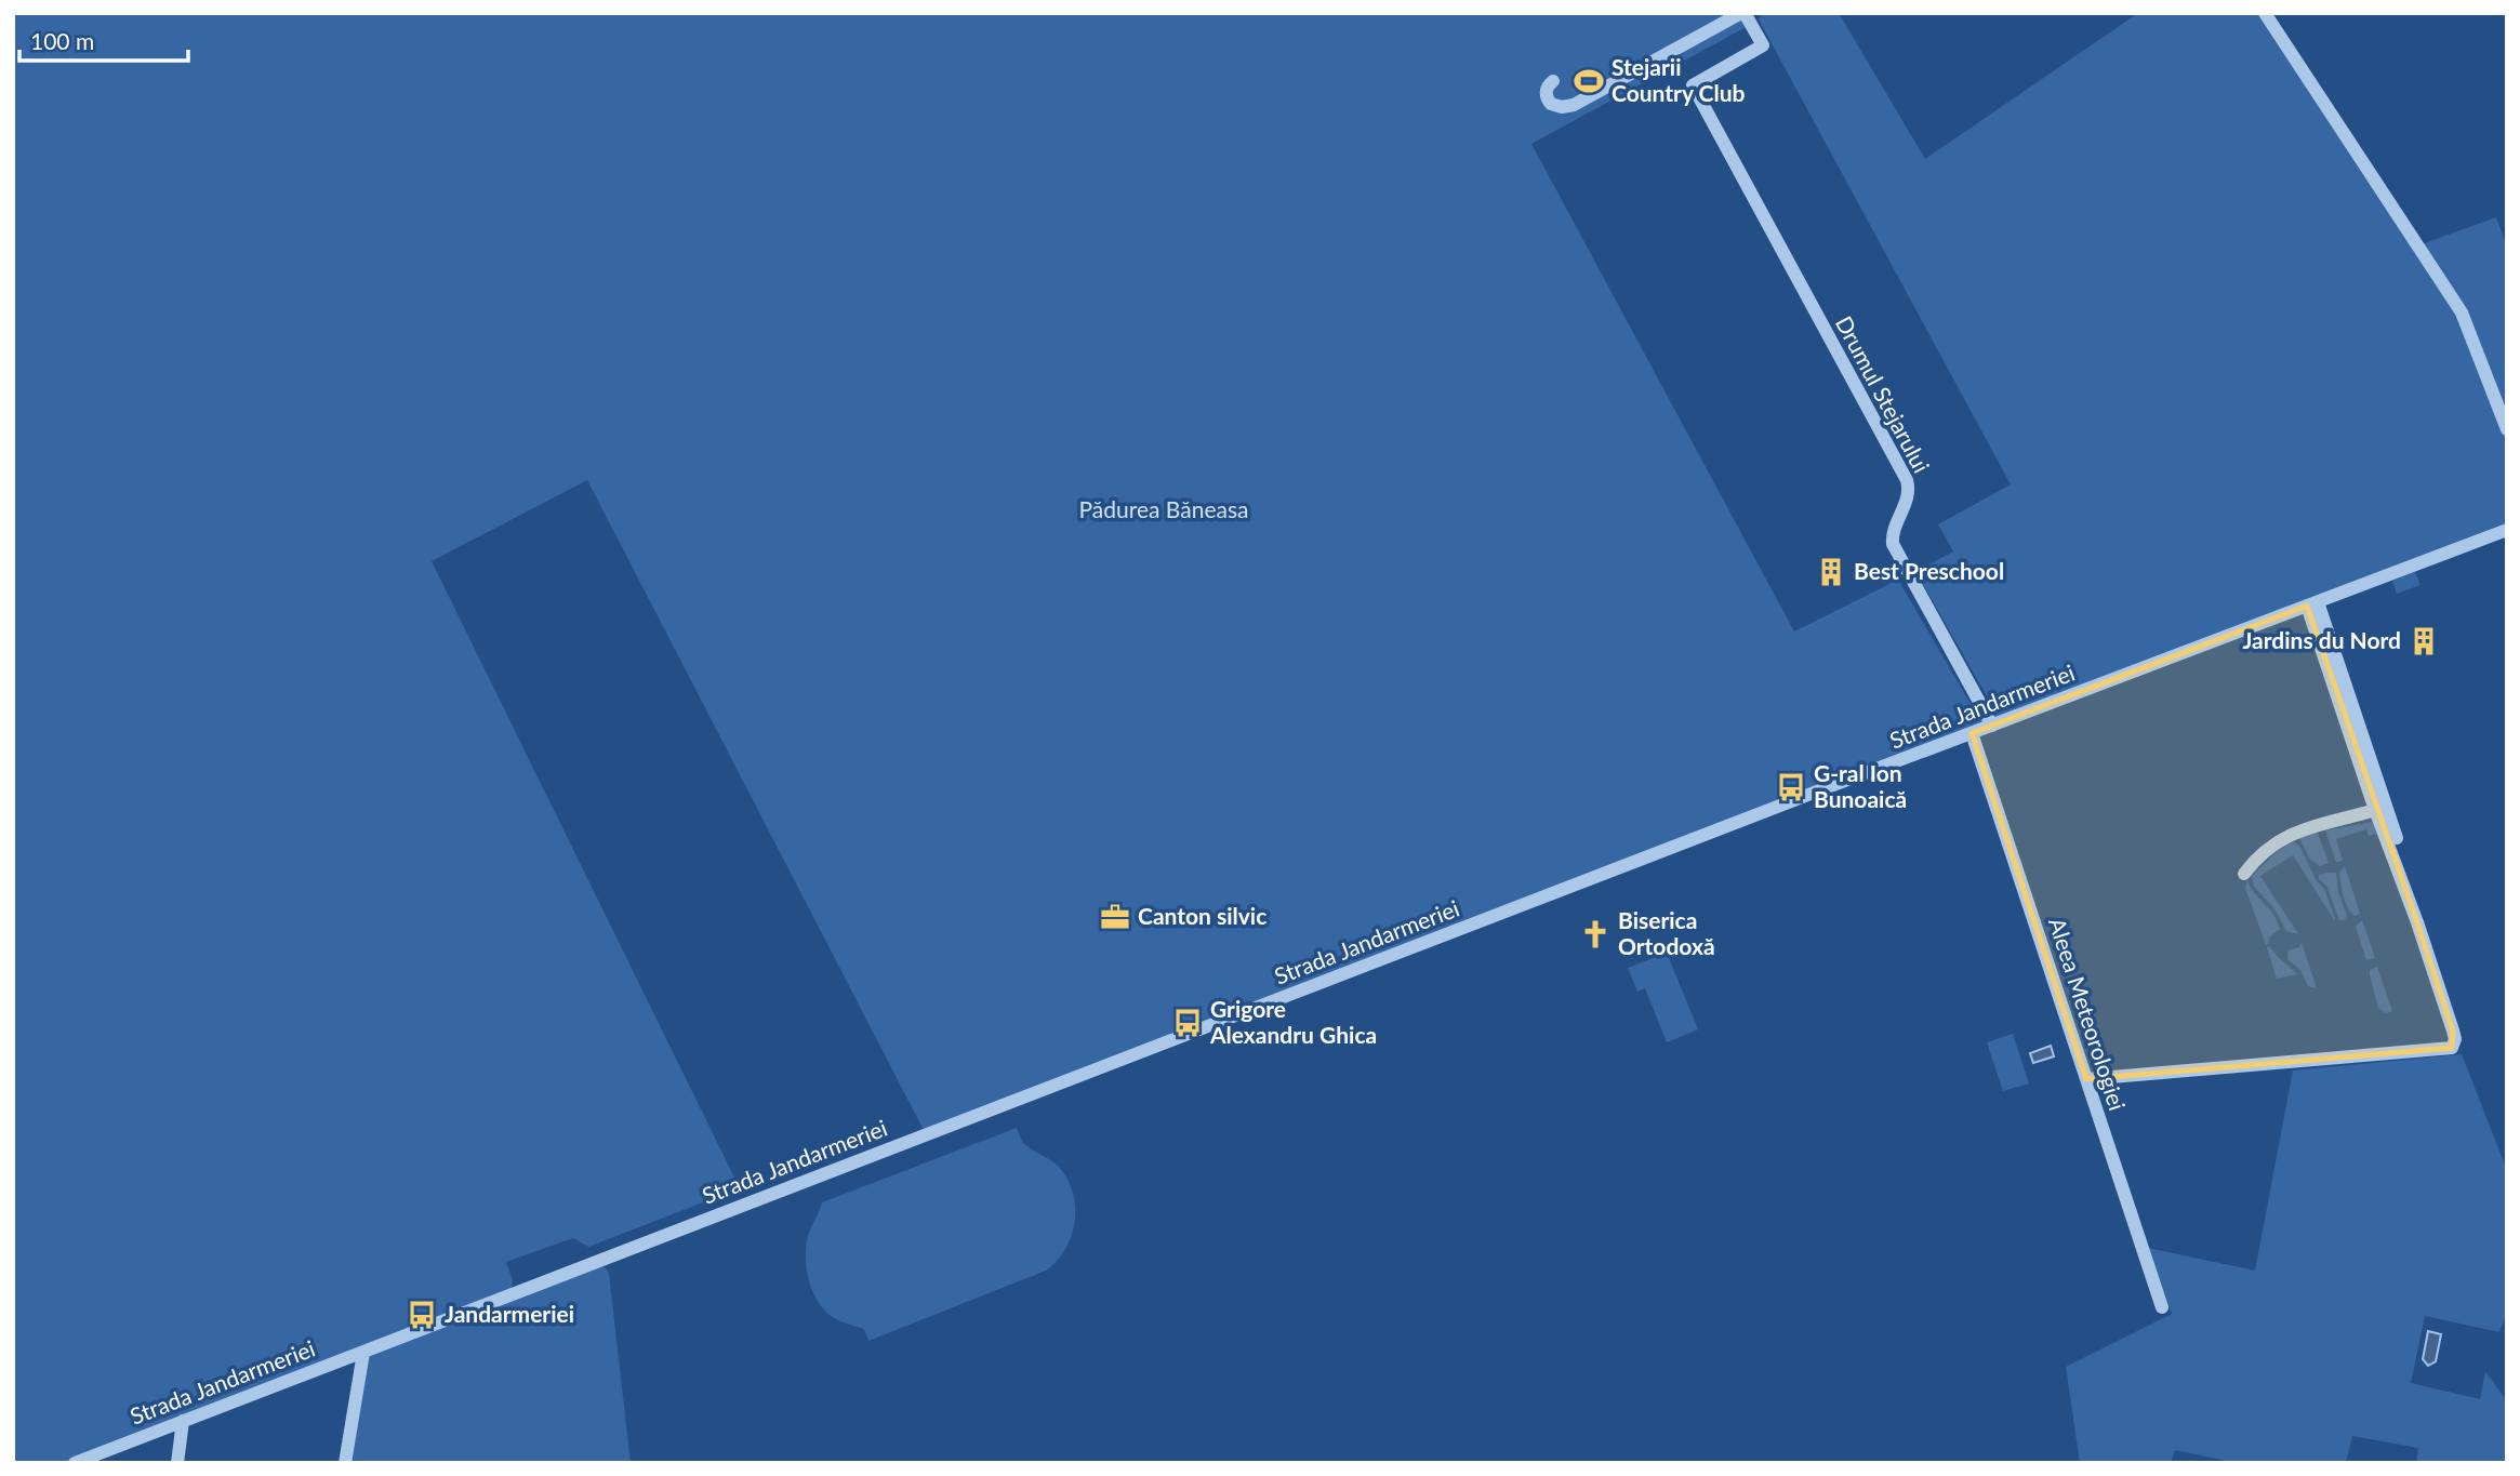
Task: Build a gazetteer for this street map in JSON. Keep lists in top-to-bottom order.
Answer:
{
  "streets": {
    "street": ["Drumul Stejarului", "Strada Jandarmeriei", "Aleea Meteorologiei"]
  },
  "crossings": [
    ["Drumul Stejarului", "Strada Jandarmeriei"],
    ["Strada Jandarmeriei", "Aleea Meteorologiei"]
  ],
  "parks": ["Pădurea Băneasa"],
  "places": {
    "sports": ["Stejarii Country Club"],
    "building": ["Best Preschool", "Jardins du Nord"],
    "bus stop": ["G-ral Ion Bunoaică", "Grigore Alexandru Ghica", "Jandarmeriei"],
    "office": ["Canton silvic"],
    "church": ["Biserica Ortodoxă"]
  },
  "scale_bar": "100 m"
}
